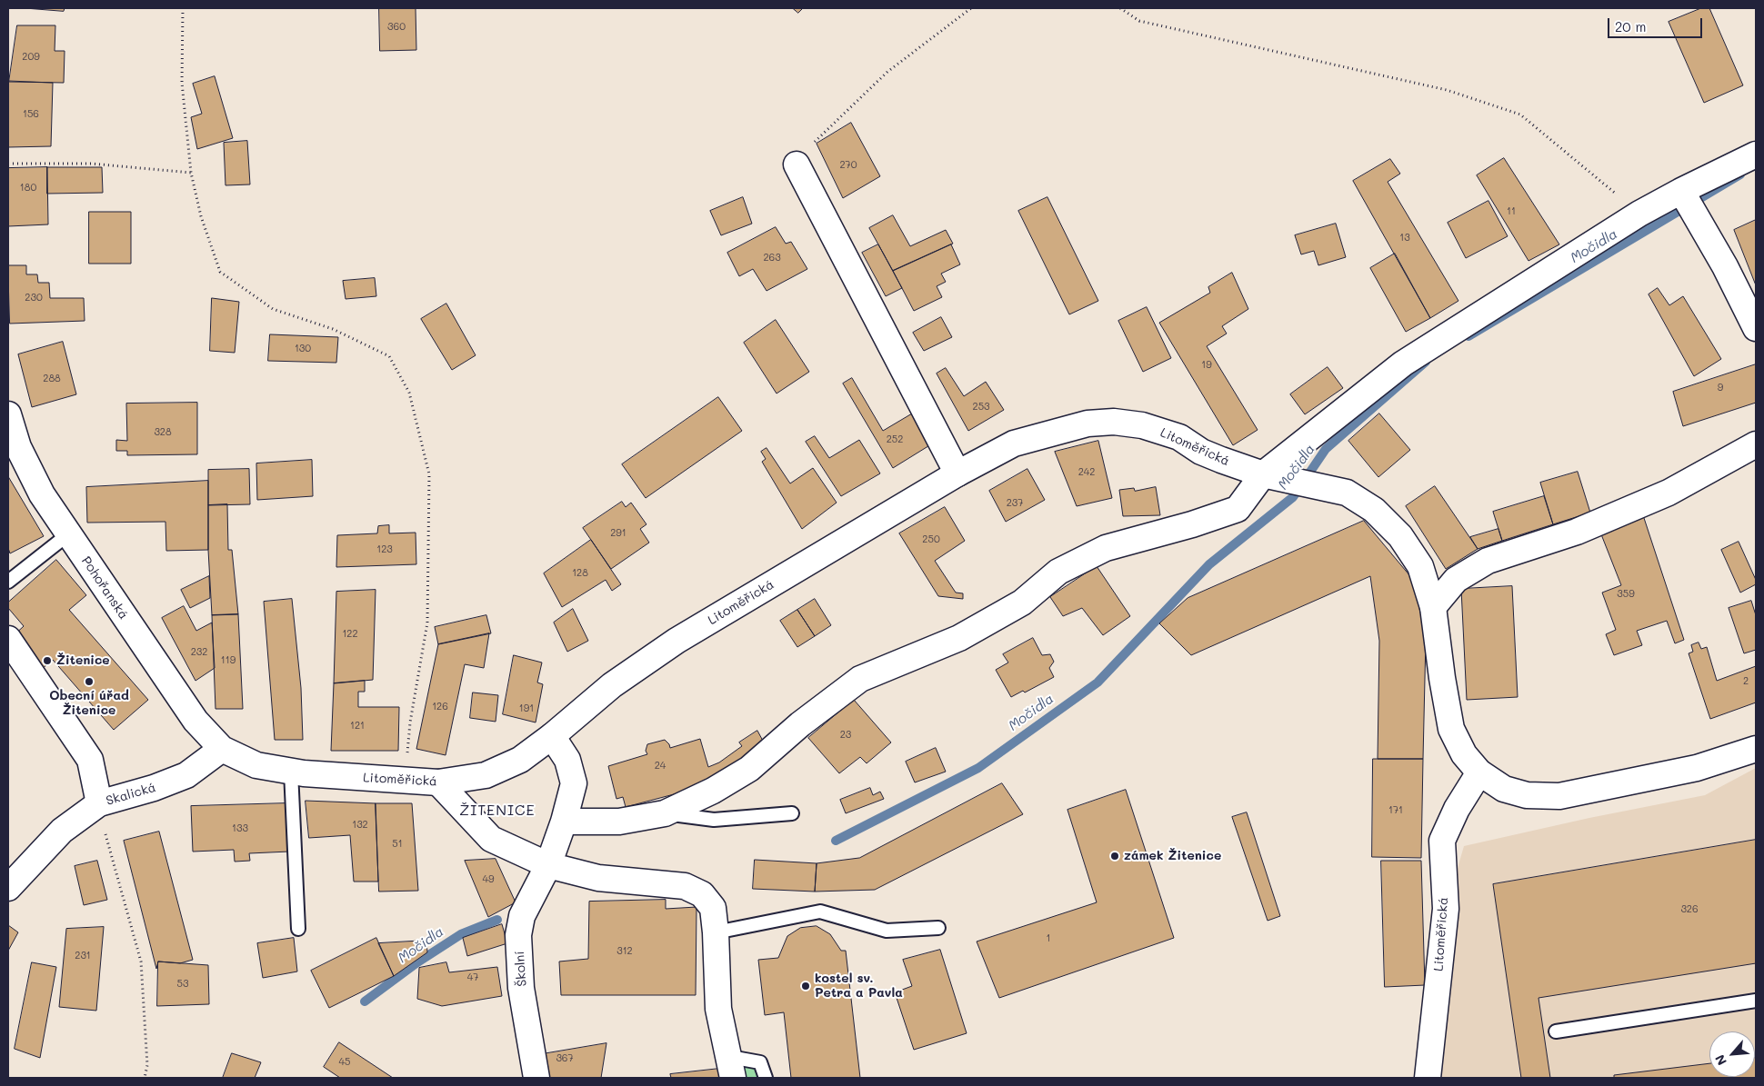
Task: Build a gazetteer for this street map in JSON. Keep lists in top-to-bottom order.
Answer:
{
  "streets": {
    "street": [
      "Litoměřická",
      "Pohořanská",
      "Skalická",
      "Školní"
    ]
  },
  "crossings": [
    ["Litoměřická", "Pohořanská"],
    ["Litoměřická", "Skalická"],
    ["Litoměřická", "Školní"],
    ["Pohořanská", "Skalická"]
  ],
  "districts": ["ŽITENICE"],
  "water": ["Močidla"],
  "places": [
    "Žitenice",
    "Obecní úřad Žitenice",
    "zámek Žitenice",
    "kostel sv. Petra a Pavla"
  ],
  "house_numbers": [
    "360",
    "209",
    "156",
    "270",
    "180",
    "11",
    "13",
    "263",
    "230",
    "130",
    "19",
    "288",
    "9",
    "253",
    "328",
    "252",
    "242",
    "237",
    "291",
    "250",
    "123",
    "128",
    "359",
    "122",
    "232",
    "119",
    "2",
    "126",
    "191",
    "121",
    "23",
    "24",
    "171",
    "132",
    "133",
    "51",
    "49",
    "326",
    "1",
    "312",
    "231",
    "47",
    "53",
    "367",
    "45"
  ],
  "scale_bar": "20 m",
  "north": "bottom left"
}
